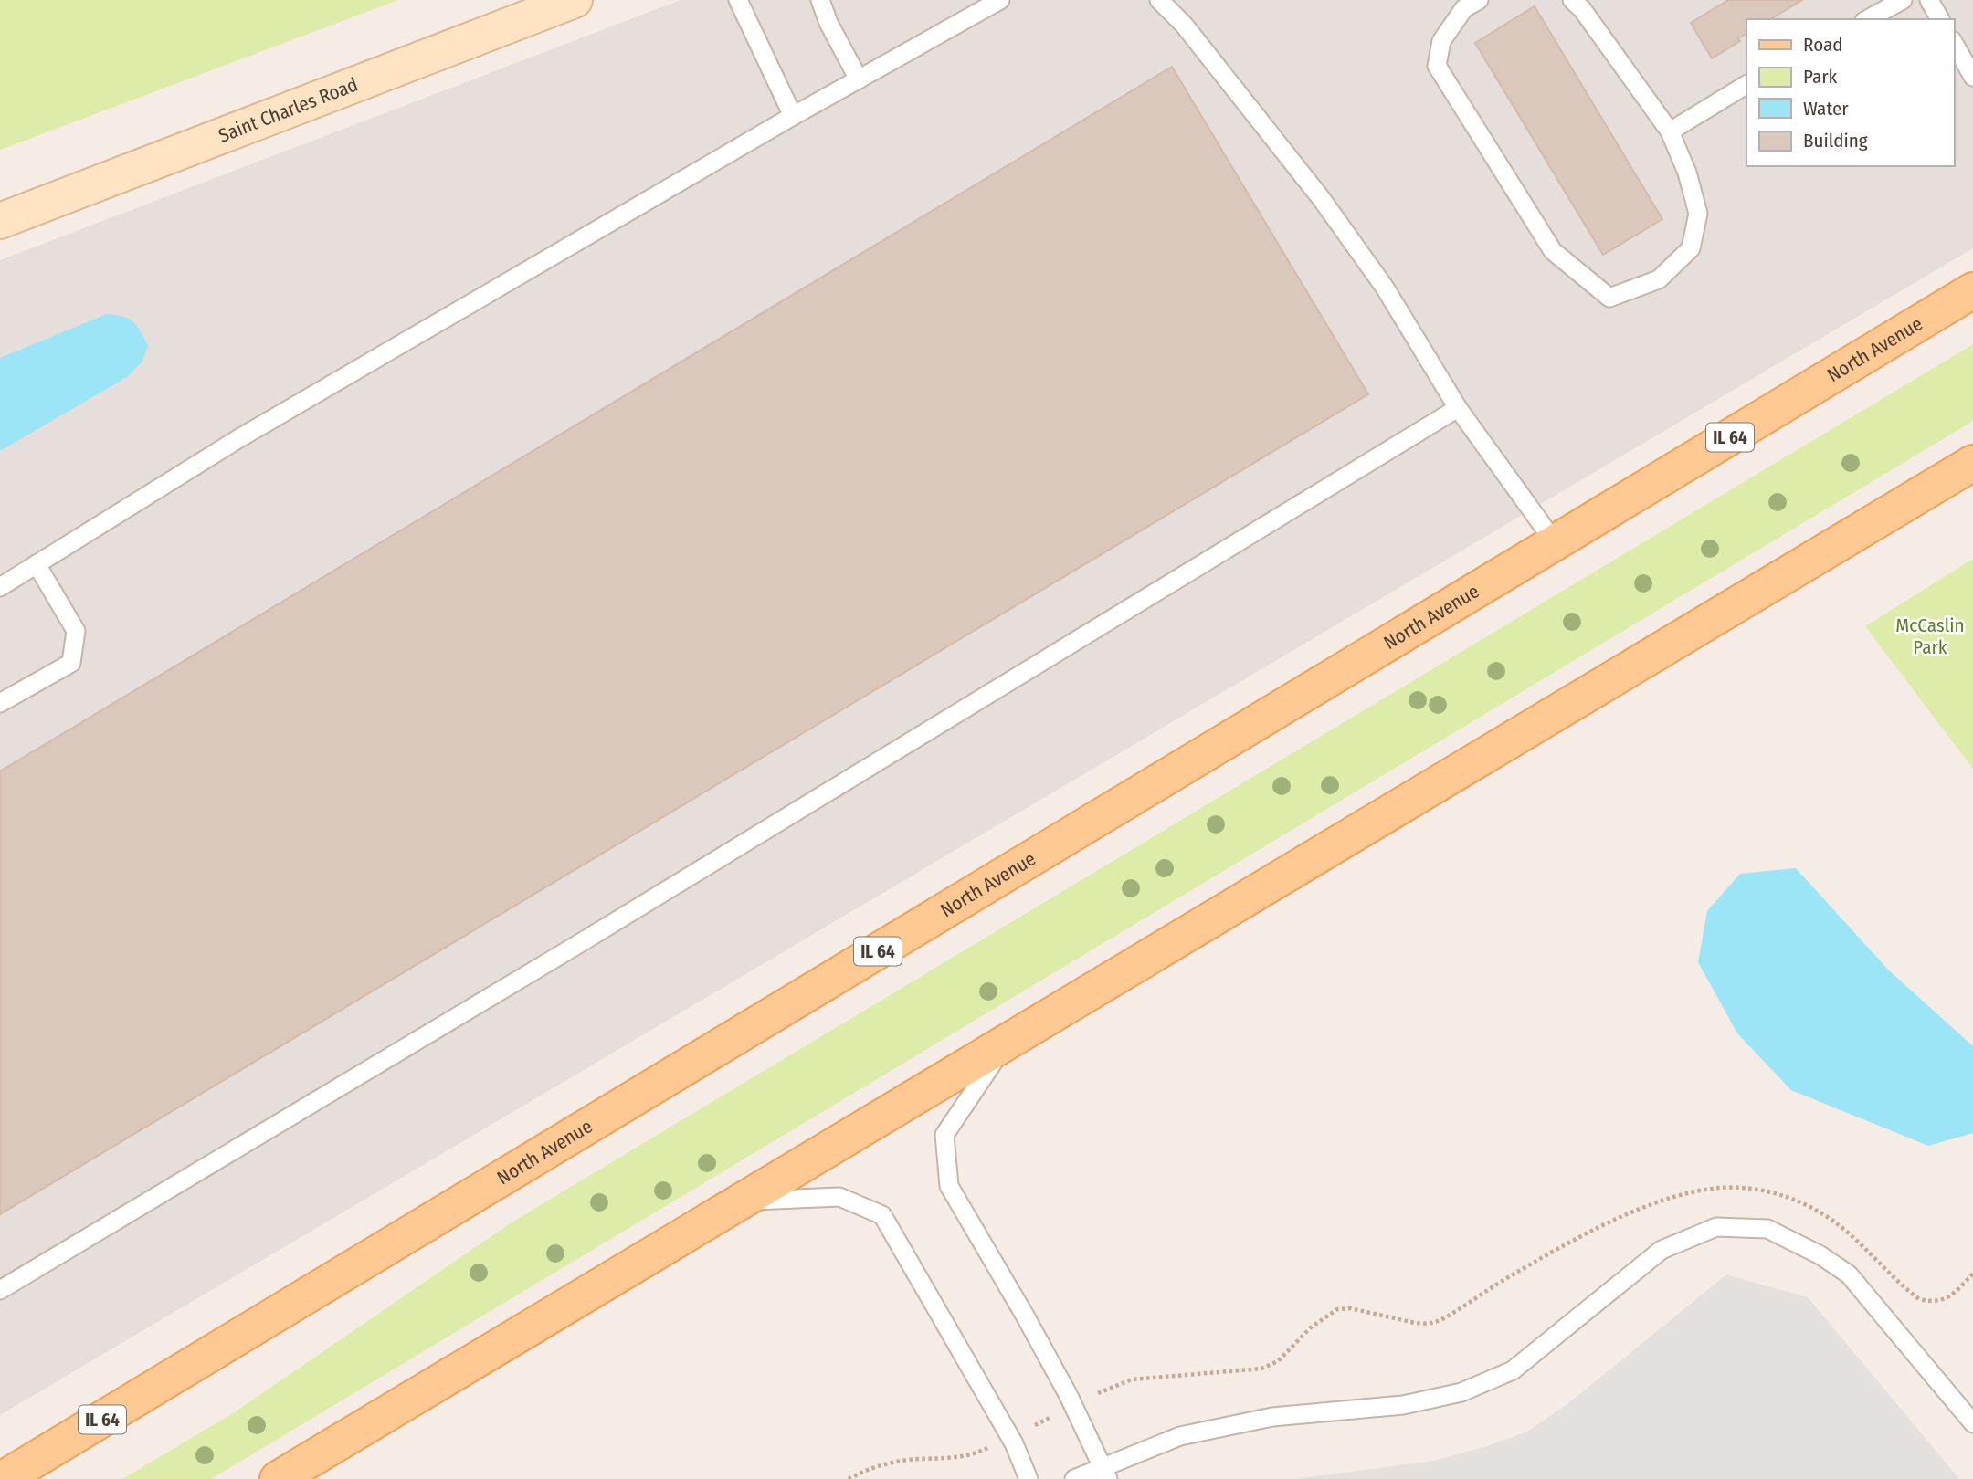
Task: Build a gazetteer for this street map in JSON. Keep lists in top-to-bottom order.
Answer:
{
  "streets": {
    "main road": ["North Avenue", "IL 64"],
    "street": ["Saint Charles Road"]
  },
  "parks": ["McCaslin Park"],
  "legend": [
    "Road",
    "Park",
    "Water",
    "Building"
  ]
}
